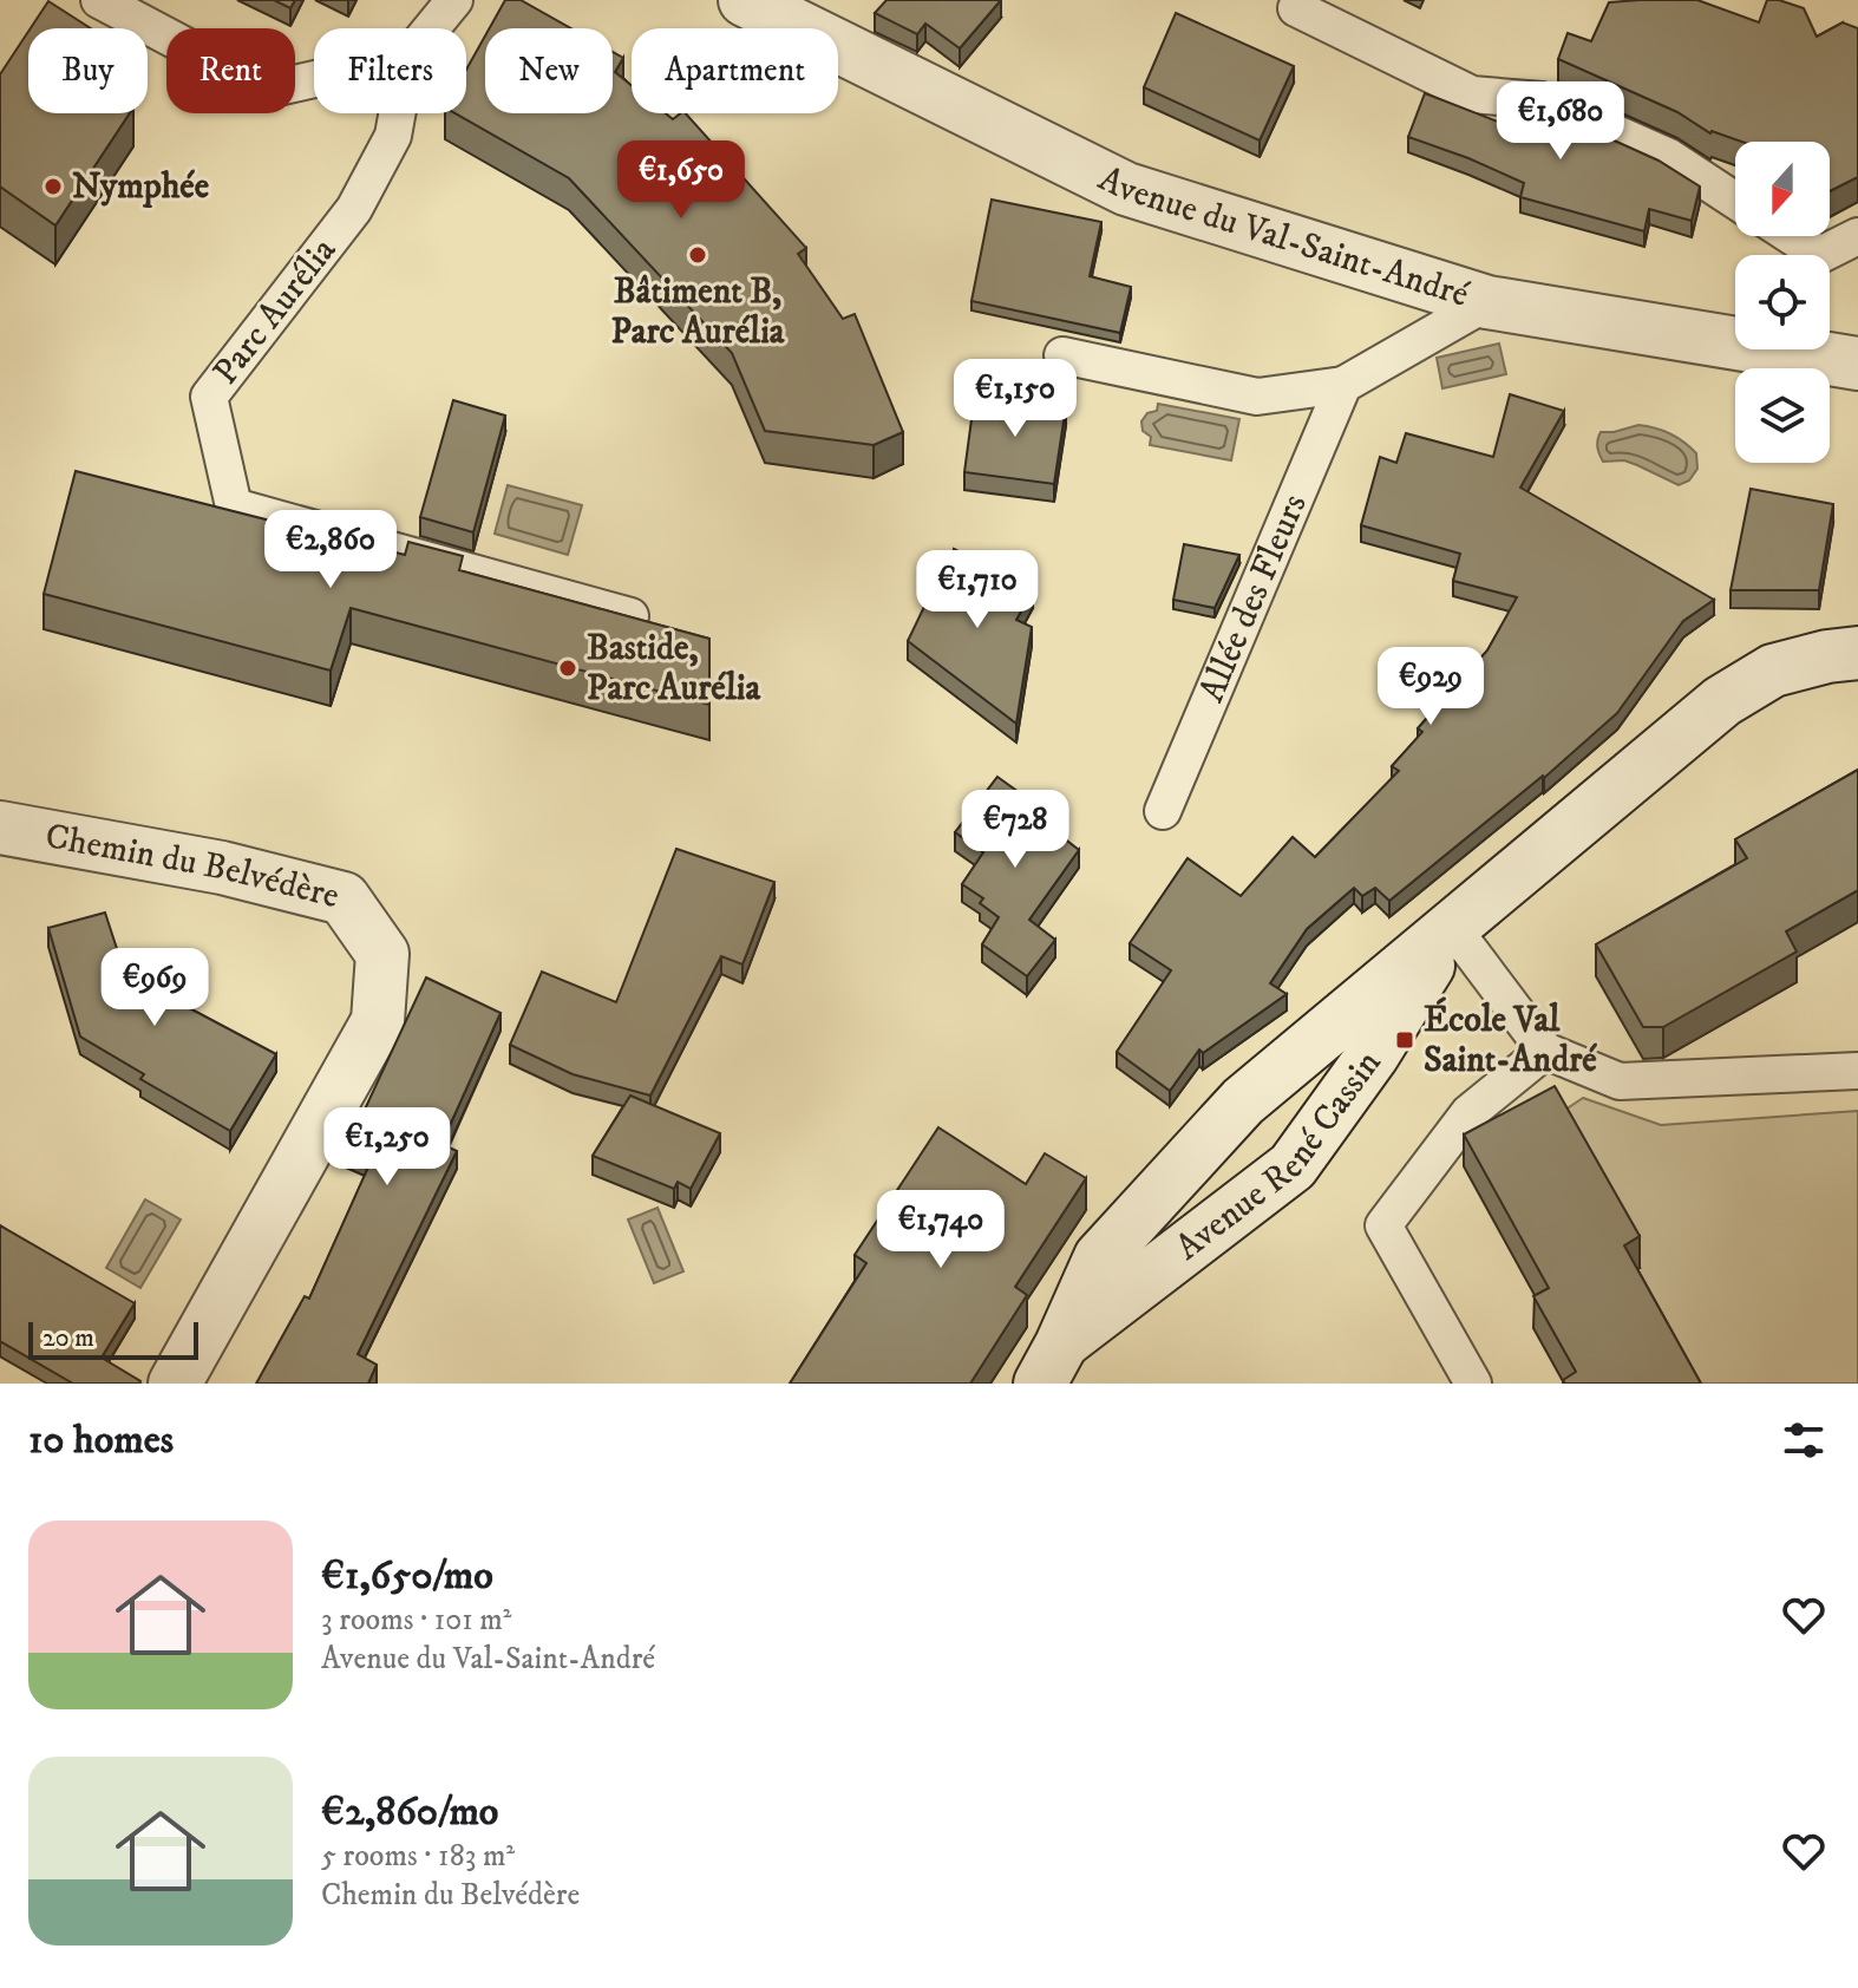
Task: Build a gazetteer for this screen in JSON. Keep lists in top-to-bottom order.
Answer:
{
  "streets": {
    "street": ["Avenue du Val-Saint-André", "Chemin du Belvédère", "Avenue René Cassin"],
    "lane": ["Parc Aurélia", "Allée des Fleurs"]
  },
  "places": {
    "other": ["Nymphée", "Bâtiment B, Parc Aurélia", "Bastide, Parc Aurélia"],
    "transit": ["École Val Saint-André"]
  },
  "scale_bar": "20 m",
  "north": "bottom",
  "page": {
    "chip": [
      "Buy",
      "Rent",
      "Filters",
      "New",
      "Apartment"
    ],
    "price": [
      "€1,680",
      "€1,650",
      "€1,150",
      "€2,860",
      "€1,710",
      "€929",
      "€728",
      "€969",
      "€1,250",
      "€1,740"
    ],
    "scale": "20 m",
    "heading": "10 homes",
    "list": [
      {
        "name": "€1,650/mo",
        "note": "3 rooms · 101 m² · Avenue du Val-Saint-André"
      },
      {
        "name": "€2,860/mo",
        "note": "5 rooms · 183 m² · Chemin du Belvédère"
      }
    ]
  }
}
